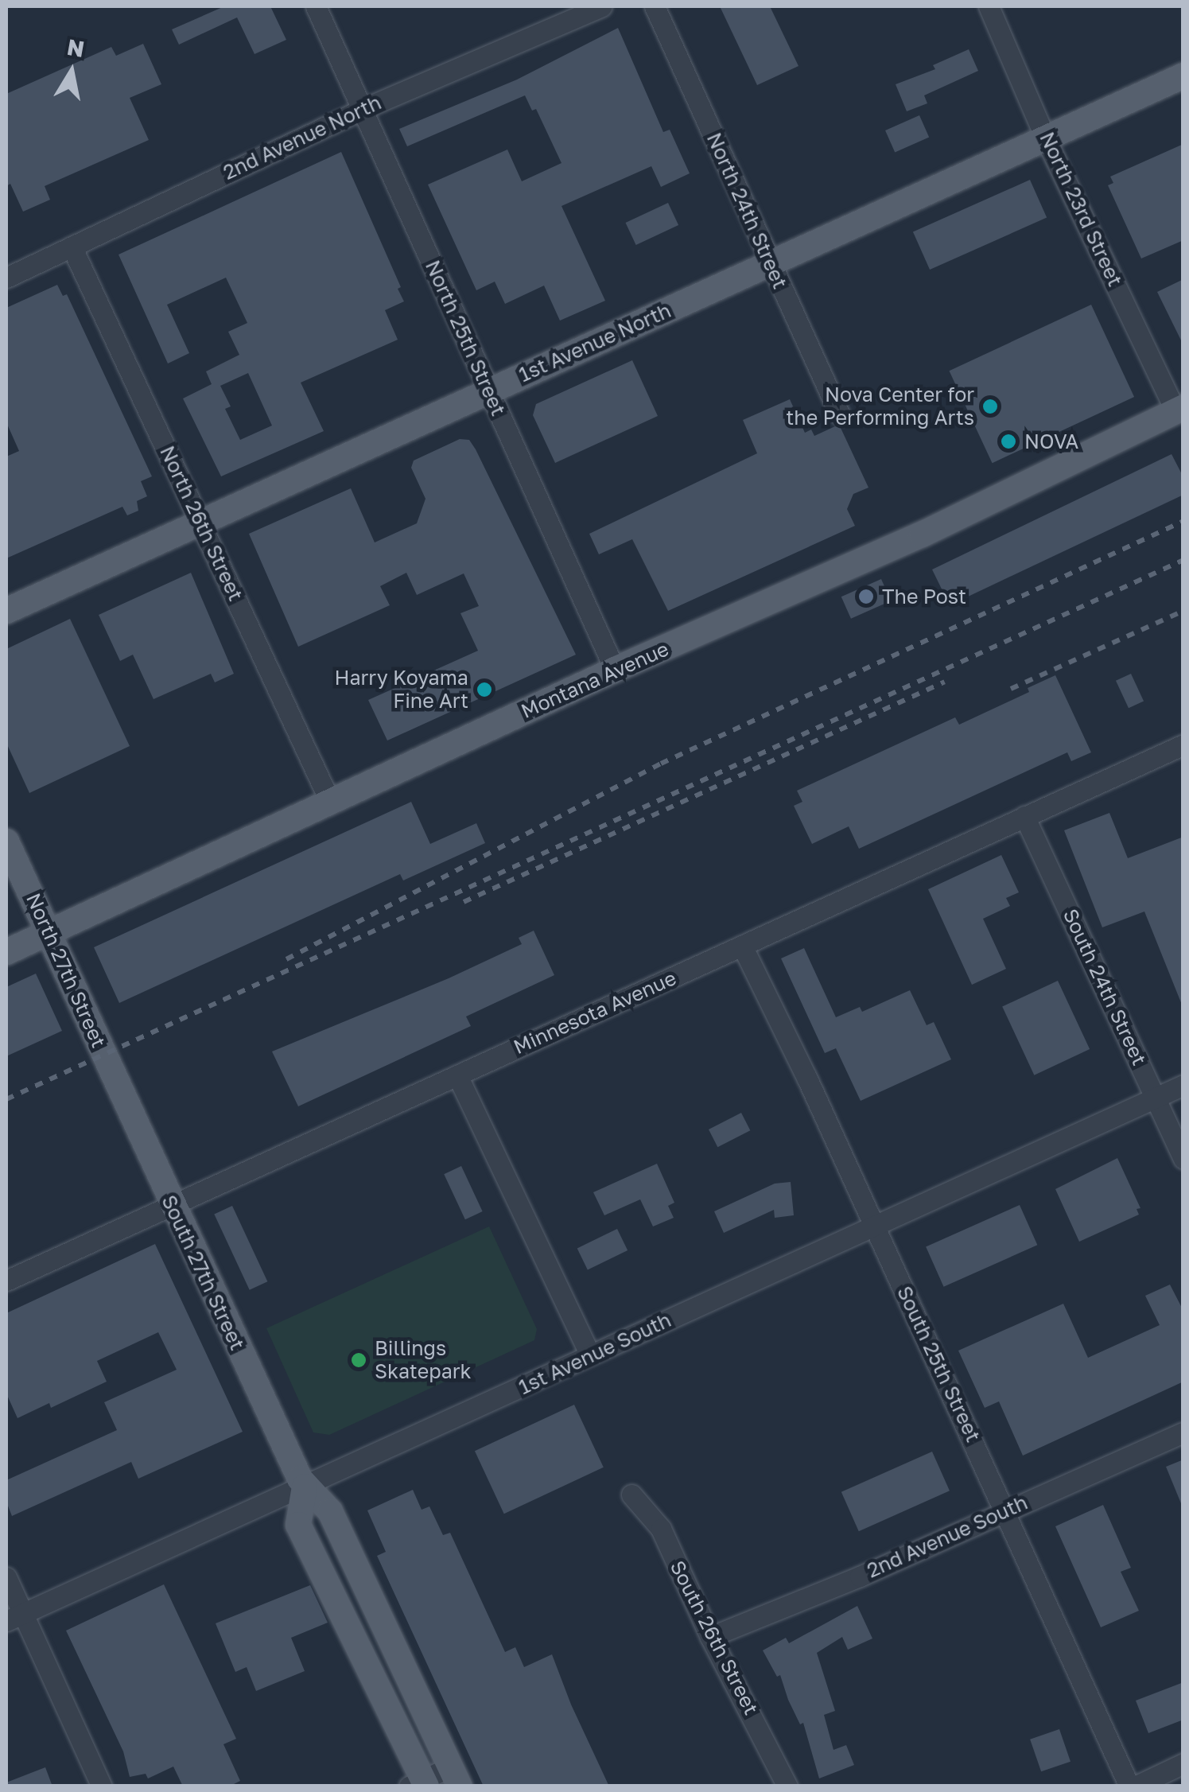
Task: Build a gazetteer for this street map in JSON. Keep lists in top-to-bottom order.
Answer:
{
  "streets": {
    "main road": [
      "1st Avenue North",
      "Montana Avenue",
      "North 27th Street",
      "South 27th Street"
    ],
    "street": [
      "2nd Avenue North",
      "North 23rd Street",
      "North 24th Street",
      "North 25th Street",
      "North 26th Street",
      "South 24th Street",
      "Minnesota Avenue",
      "1st Avenue South",
      "South 25th Street",
      "2nd Avenue South",
      "South 26th Street"
    ]
  },
  "crossings": [
    ["2nd Avenue North", "North 25th Street"],
    ["2nd Avenue North", "North 26th Street"],
    ["North 23rd Street", "1st Avenue North"],
    ["North 23rd Street", "Montana Avenue"],
    ["North 24th Street", "1st Avenue North"],
    ["North 25th Street", "1st Avenue North"],
    ["North 25th Street", "Montana Avenue"],
    ["1st Avenue North", "North 26th Street"],
    ["North 26th Street", "Montana Avenue"],
    ["Montana Avenue", "North 27th Street"],
    ["North 27th Street", "South 27th Street"],
    ["South 24th Street", "Minnesota Avenue"],
    ["South 24th Street", "1st Avenue South"],
    ["Minnesota Avenue", "South 27th Street"],
    ["Minnesota Avenue", "South 25th Street"],
    ["South 27th Street", "1st Avenue South"],
    ["1st Avenue South", "South 25th Street"],
    ["South 25th Street", "2nd Avenue South"],
    ["2nd Avenue South", "South 26th Street"]
  ],
  "places": [
    "Nova Center for the Performing Arts",
    "NOVA",
    "The Post",
    "Harry Koyama Fine Art",
    "Billings Skatepark"
  ],
  "north": "top"
}
